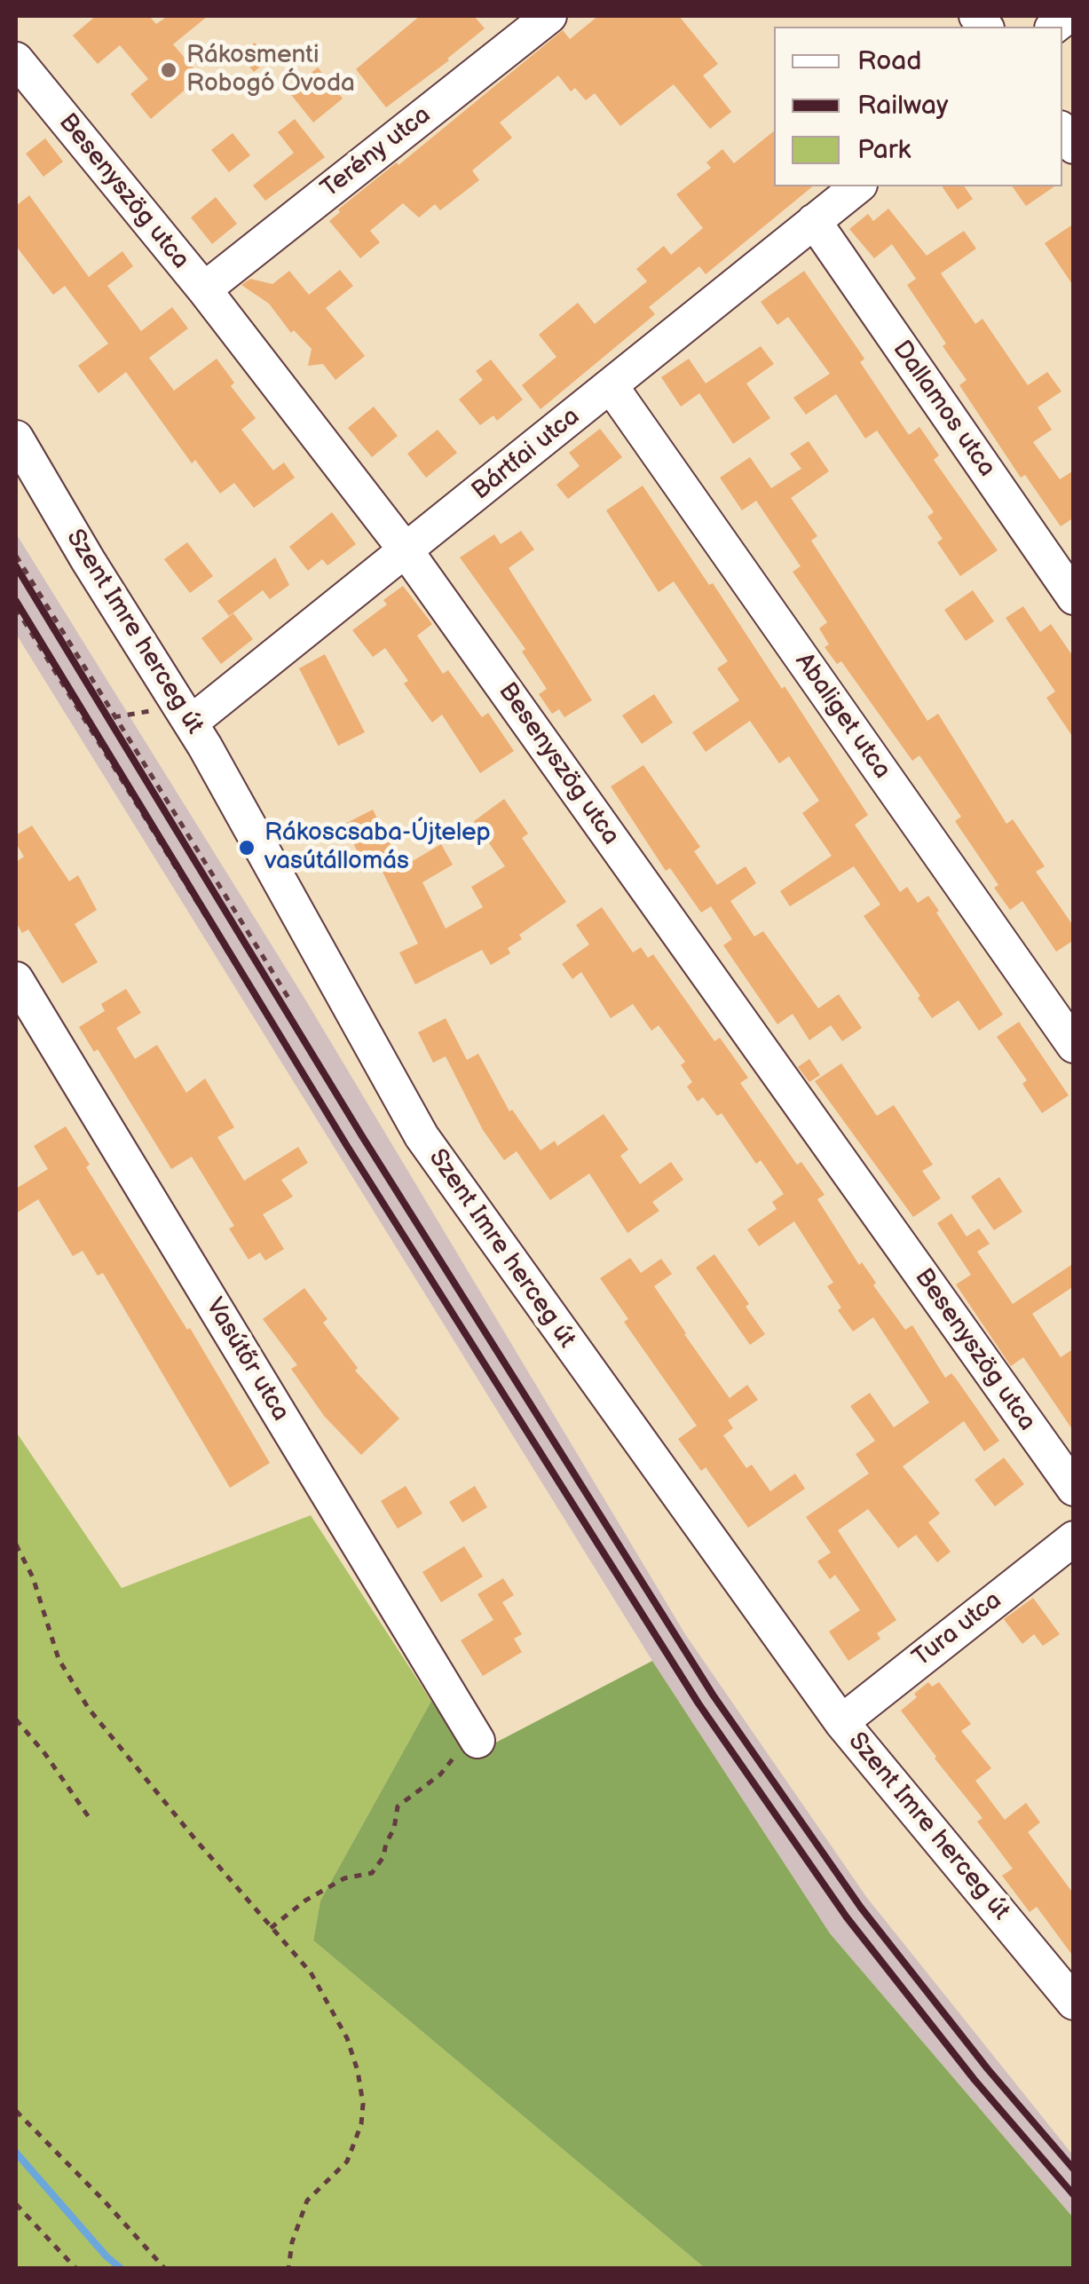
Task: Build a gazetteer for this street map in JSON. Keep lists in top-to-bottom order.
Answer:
{
  "streets": {
    "street": [
      "Terény utca",
      "Besenyszög utca",
      "Dallamos utca",
      "Bártfai utca",
      "Szent Imre herceg út",
      "Abaliget utca",
      "Vasútőr utca",
      "Tura utca"
    ]
  },
  "crossings": [
    ["Terény utca", "Besenyszög utca"],
    ["Besenyszög utca", "Bártfai utca"],
    ["Dallamos utca", "Bártfai utca"],
    ["Bártfai utca", "Szent Imre herceg út"],
    ["Bártfai utca", "Abaliget utca"],
    ["Szent Imre herceg út", "Tura utca"]
  ],
  "places": ["Rákosmenti Robogó Óvoda", "Rákoscsaba-Újtelep vasútállomás"],
  "legend": ["Road", "Railway", "Park"]
}
